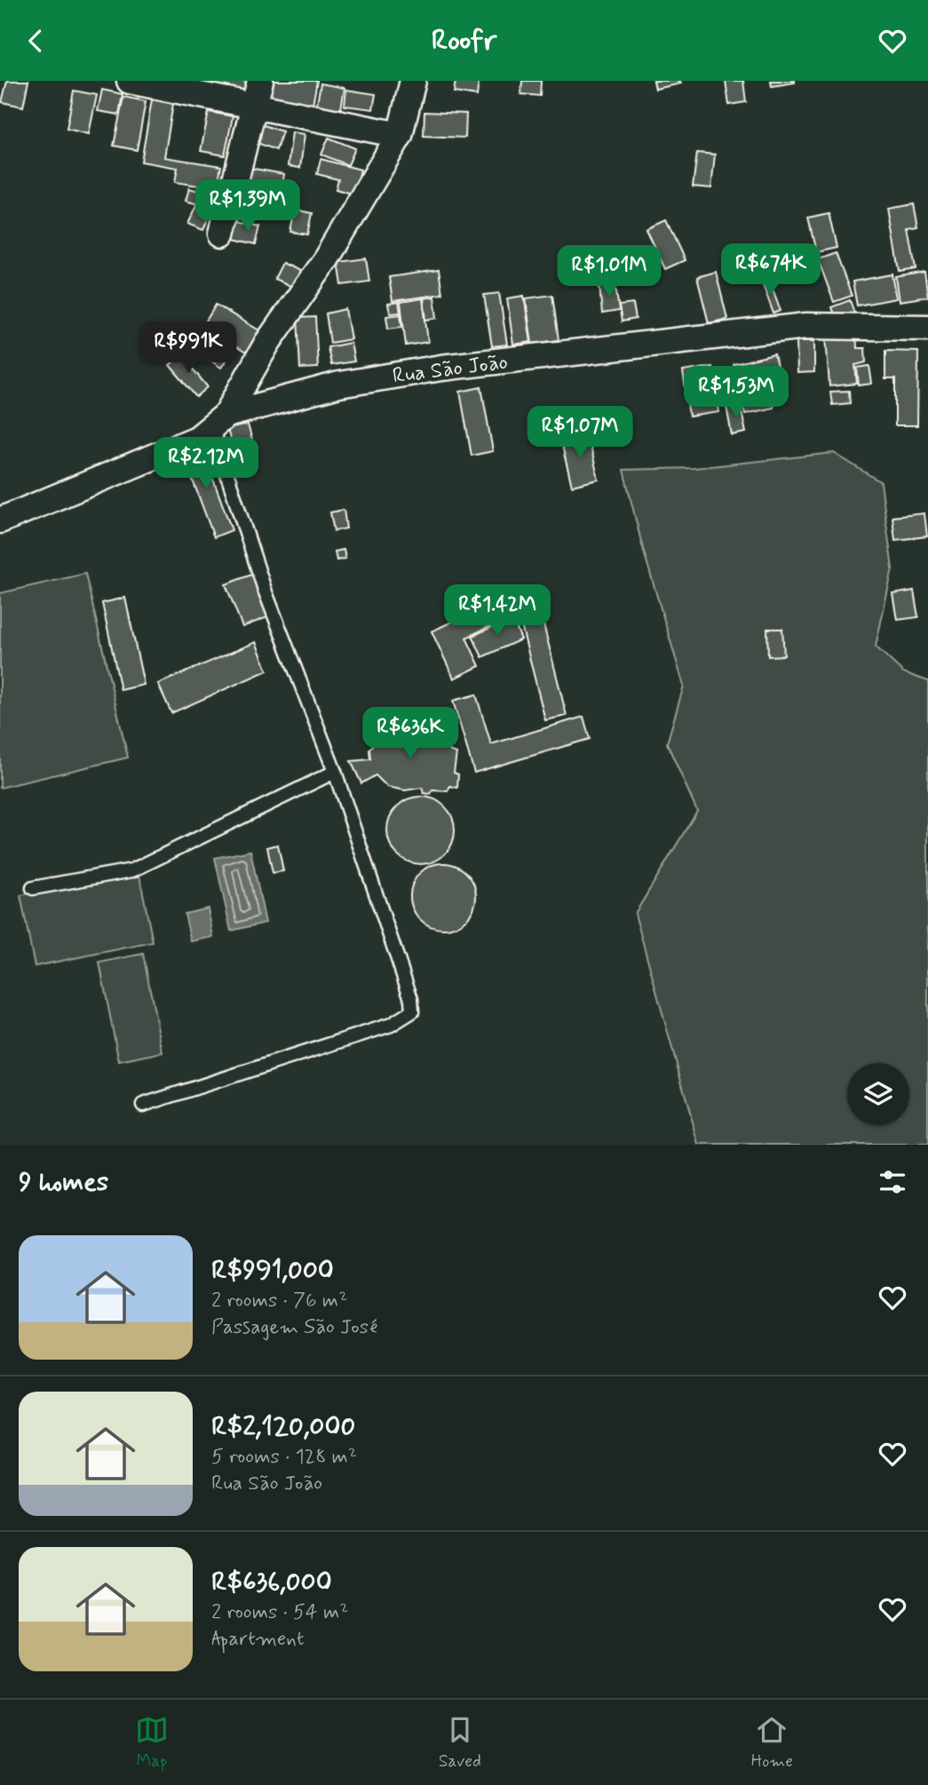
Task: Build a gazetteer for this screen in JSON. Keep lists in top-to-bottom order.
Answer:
{
  "streets": {
    "street": ["Rua São João"]
  },
  "page": {
    "header": "Roofr",
    "price": [
      "R$1.39M",
      "R$674K",
      "R$1.01M",
      "R$991K",
      "R$1.53M",
      "R$1.07M",
      "R$2.12M",
      "R$1.42M",
      "R$636K"
    ],
    "heading": "9 homes",
    "list": [
      {
        "name": "R$991,000",
        "note": "2 rooms · 76 m² · Passagem São José"
      },
      {
        "name": "R$2,120,000",
        "note": "5 rooms · 128 m² · Rua São João"
      },
      {
        "name": "R$636,000",
        "note": "2 rooms · 54 m² · Apartment"
      }
    ],
    "tabs": ["Map", "Saved", "Home"]
  }
}
